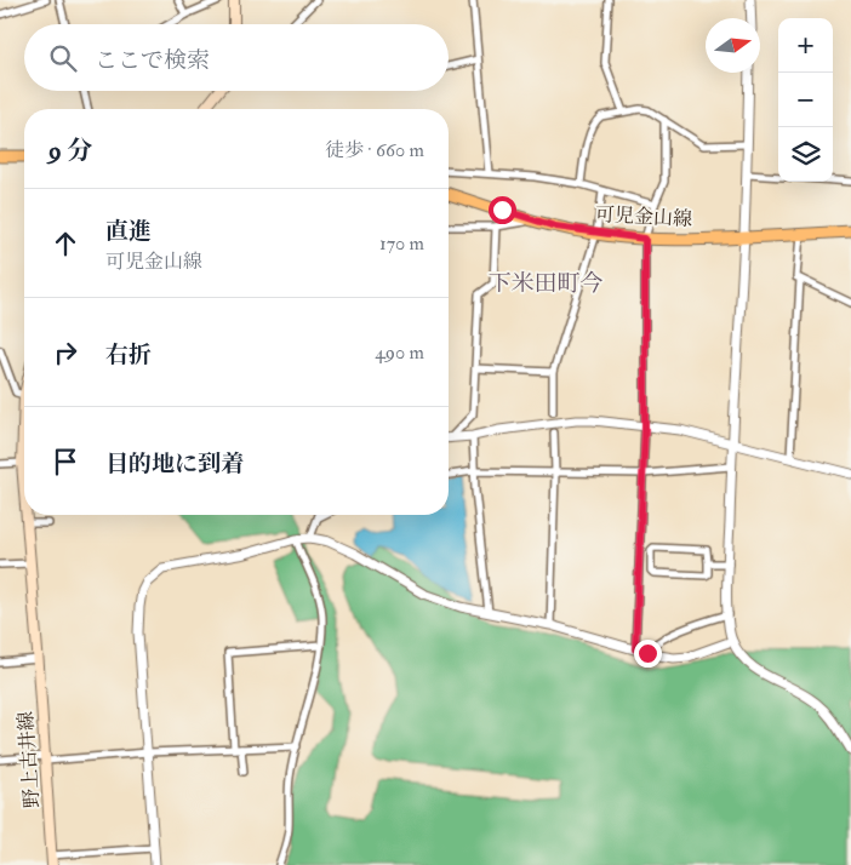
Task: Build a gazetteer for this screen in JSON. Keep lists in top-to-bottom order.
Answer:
{
  "streets": {
    "main road": ["可児金山線", "野上古井線"]
  },
  "districts": ["下米田町今"],
  "north": "right",
  "page": {
    "map_buttons": ["+", "−"],
    "search": "ここで検索",
    "heading": ["9 分", "徒歩 · 660 m"],
    "list": [
      ["直進", "可児金山線", "170 m"],
      ["右折", "490 m"],
      "目的地に到着"
    ]
  }
}
